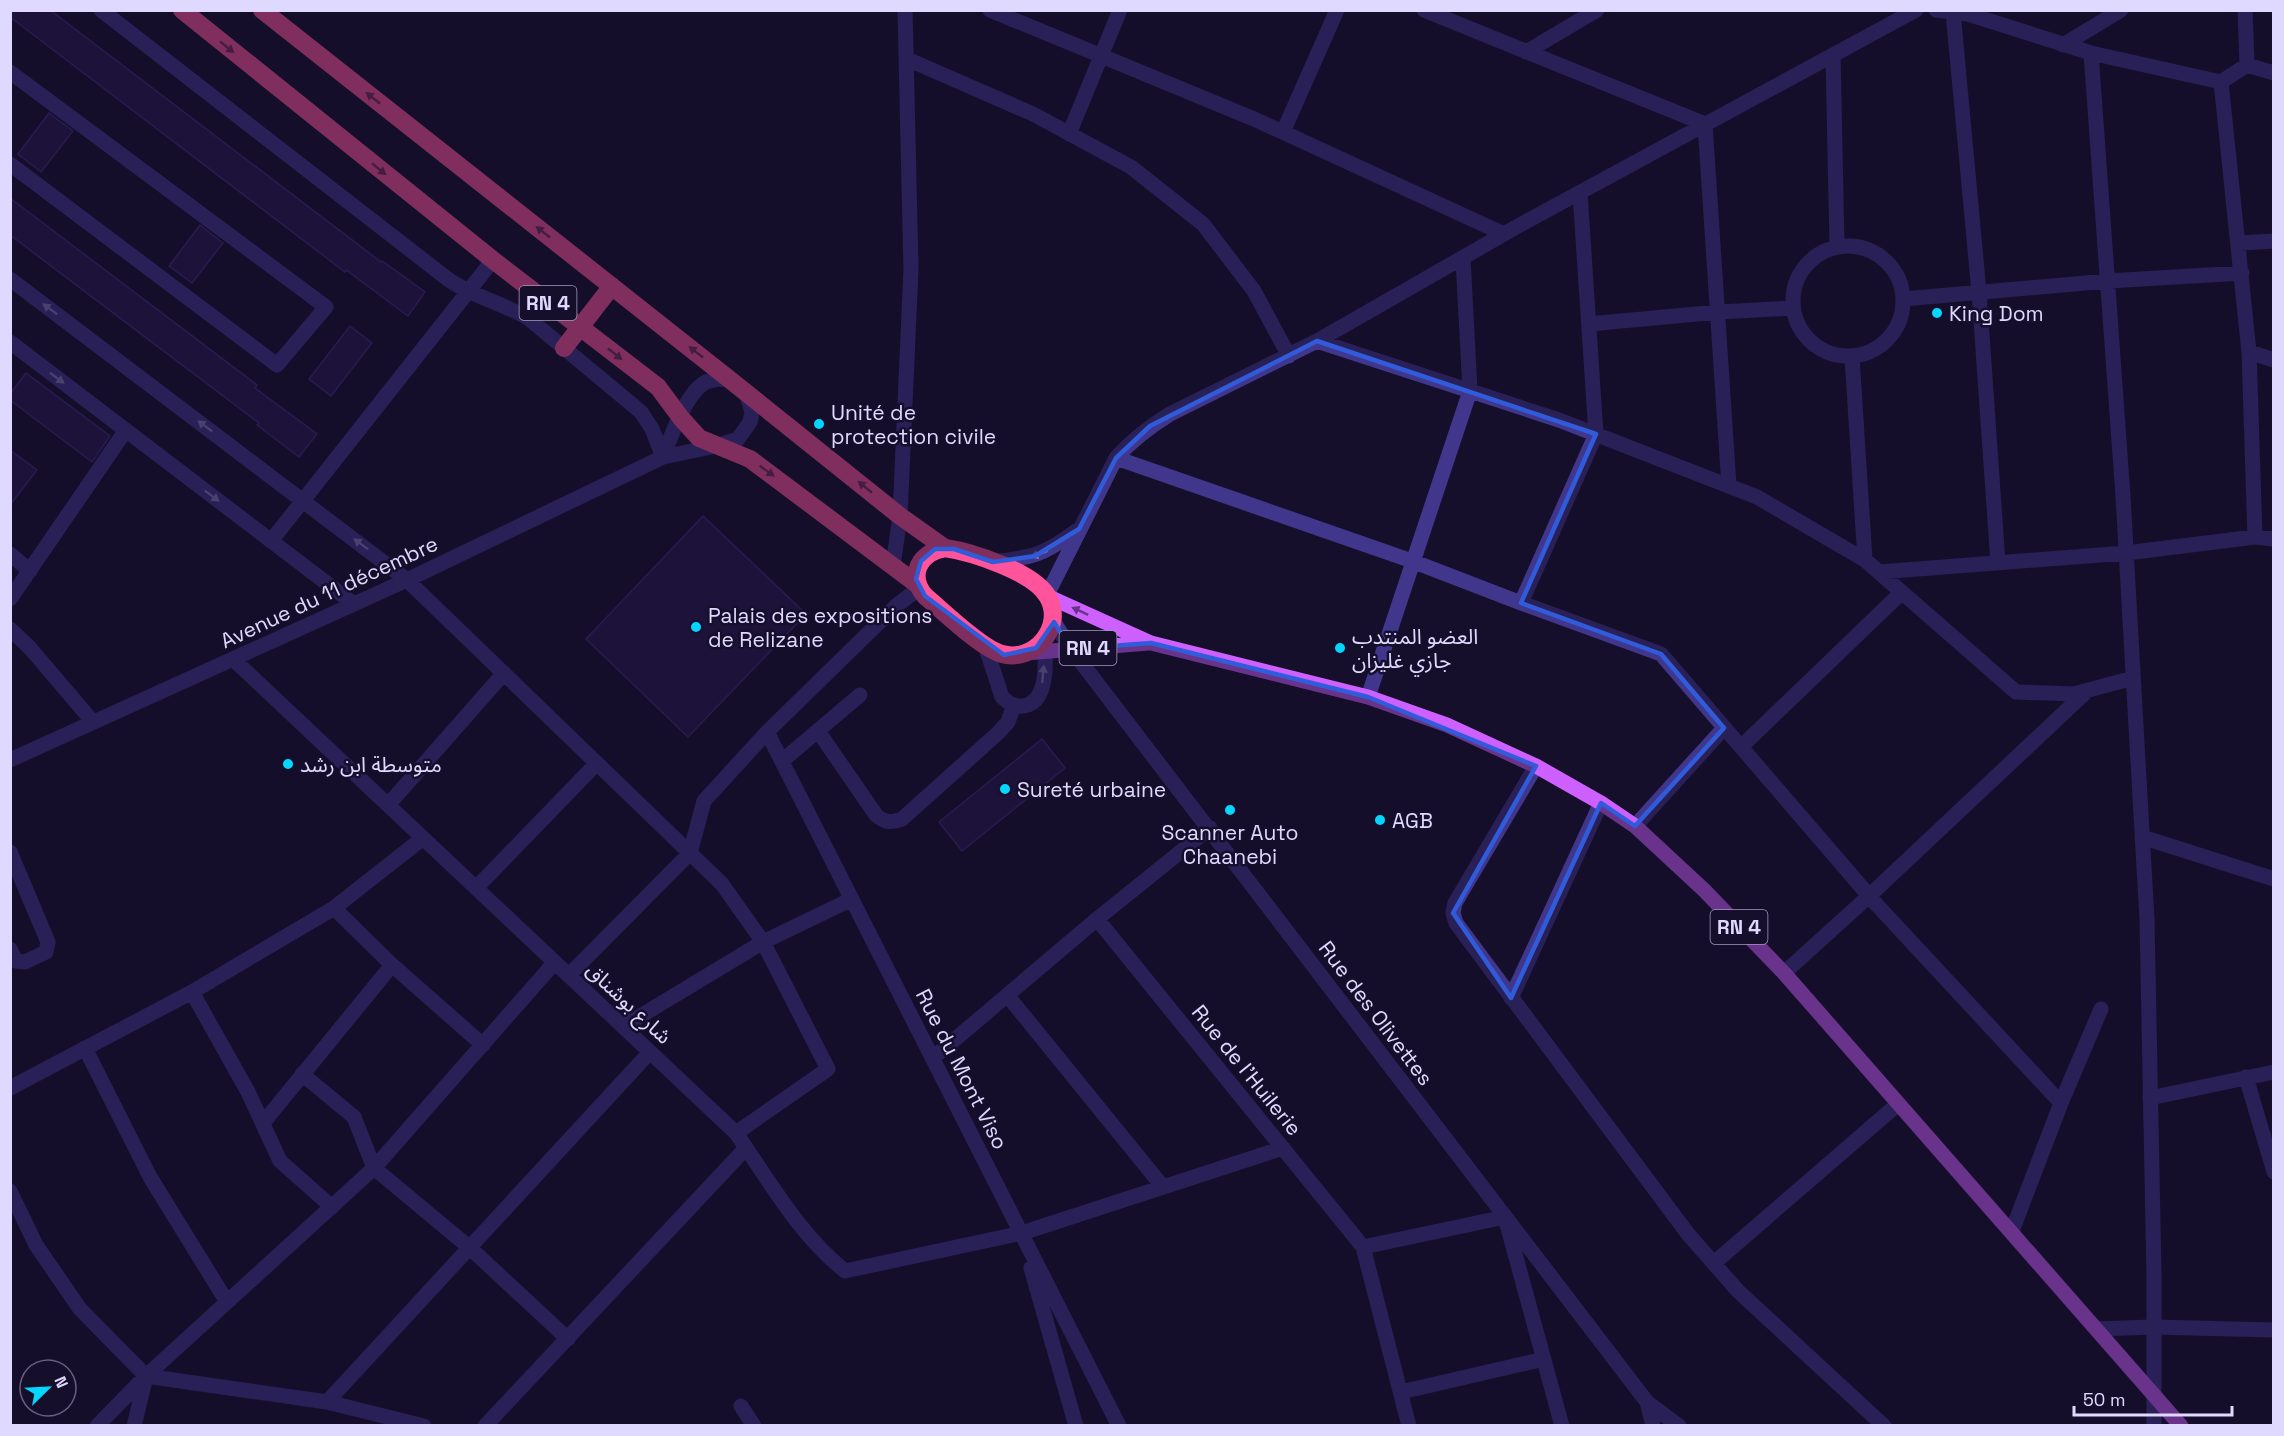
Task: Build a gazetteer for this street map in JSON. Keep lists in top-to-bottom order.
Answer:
{
  "streets": {
    "highway": ["RN 4"],
    "street": [
      "Avenue du 11 décembre",
      "شارع بوشناق",
      "Rue des Olivettes",
      "Rue du Mont Viso",
      "Rue de l'Huilerie"
    ]
  },
  "crossings": [
    ["RN 4", "Avenue du 11 décembre"],
    ["RN 4", "Rue des Olivettes"],
    ["Avenue du 11 décembre", "شارع بوشناق"],
    ["شارع بوشناق", "Rue du Mont Viso"]
  ],
  "places": [
    "King Dom",
    "Unité de protection civile",
    "Palais des expositions de Relizane",
    "العضو المنتدب جازي غليزان",
    "متوسطة ابن رشد",
    "Sureté urbaine",
    "Scanner Auto Chaanebi",
    "AGB"
  ],
  "scale_bar": "50 m",
  "north": "top right"
}
